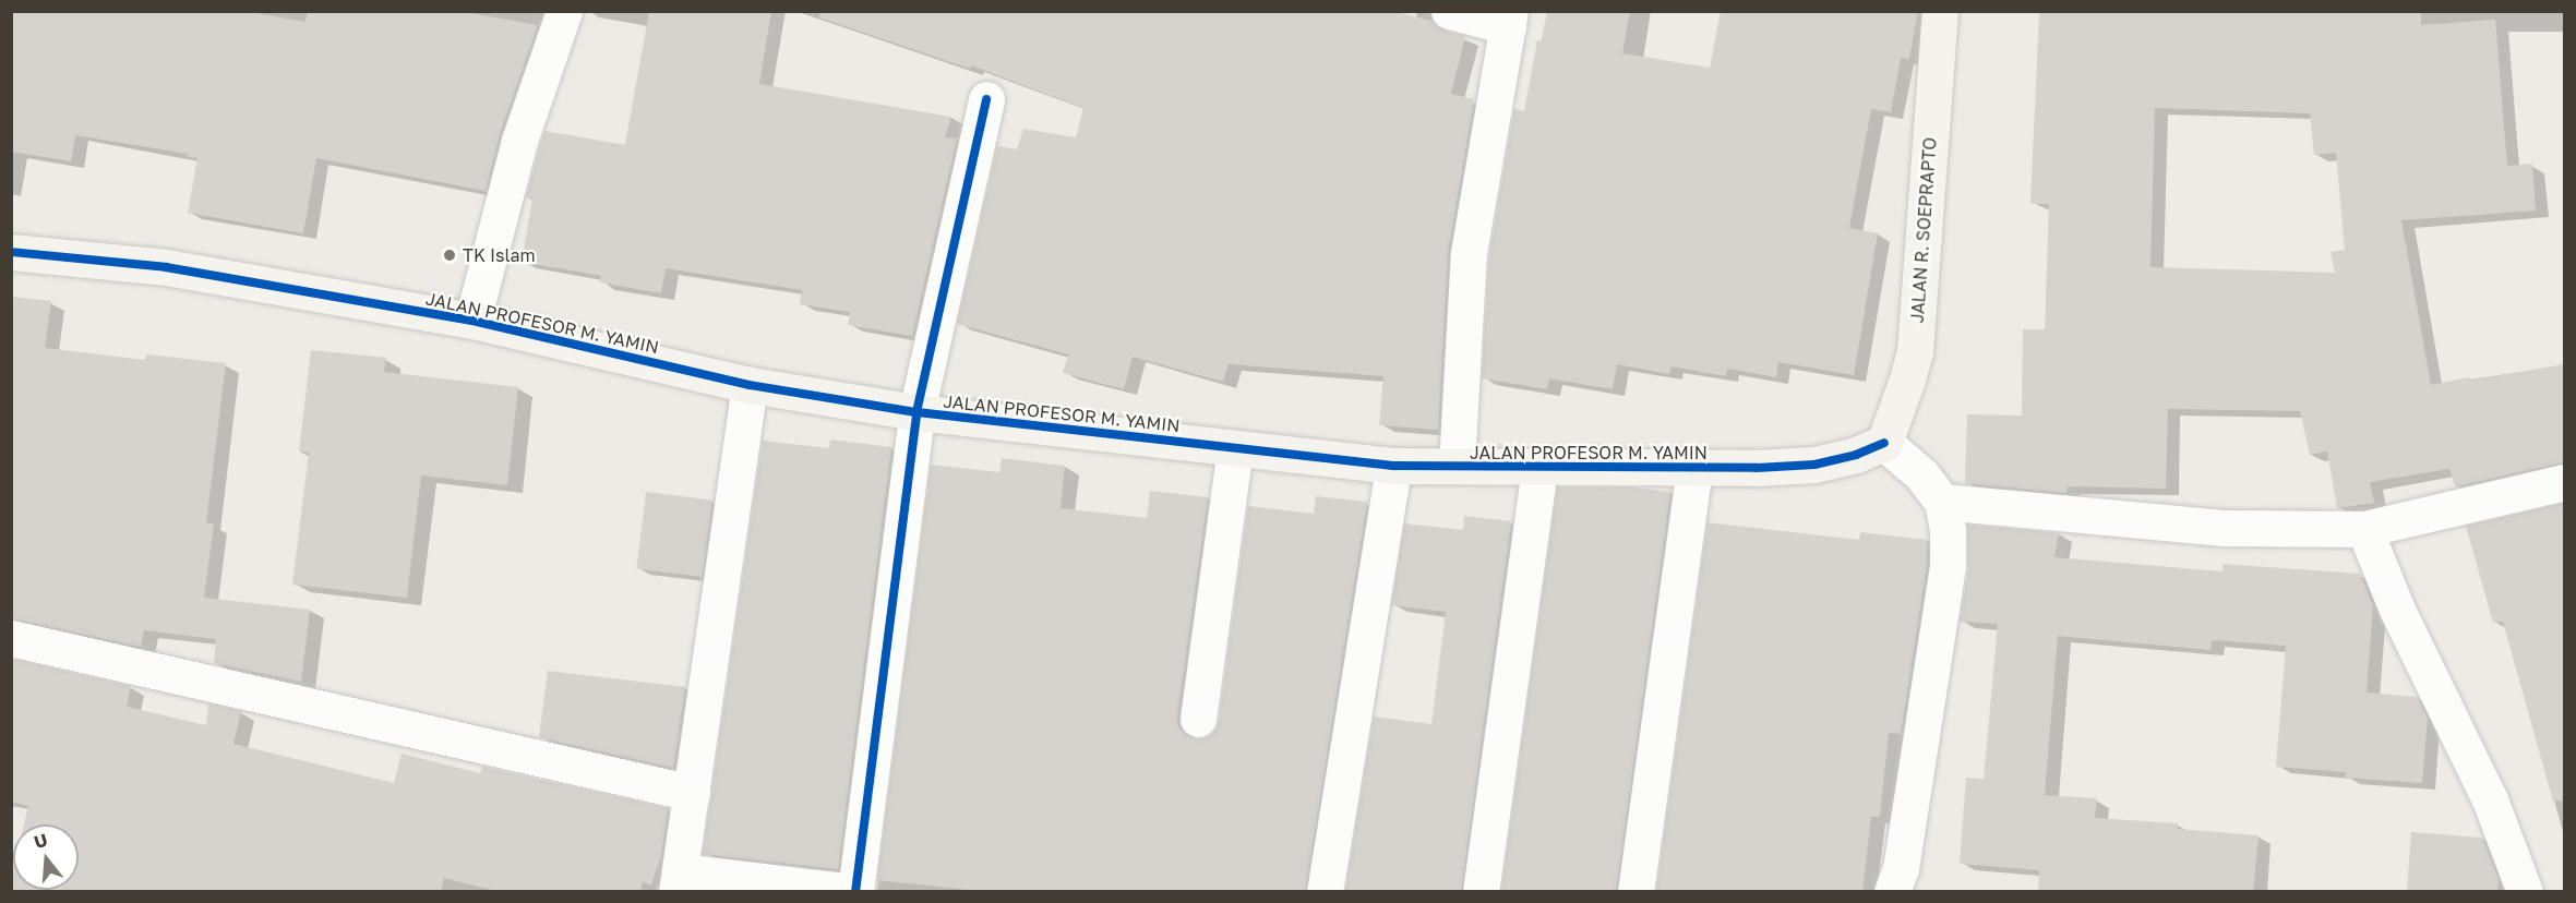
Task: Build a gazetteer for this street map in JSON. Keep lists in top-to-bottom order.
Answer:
{
  "streets": {
    "main road": ["JALAN R. SOEPRAPTO", "JALAN PROFESOR M. YAMIN"]
  },
  "crossings": [
    ["JALAN R. SOEPRAPTO", "JALAN PROFESOR M. YAMIN"]
  ],
  "places": ["TK Islam"],
  "north": "top"
}
